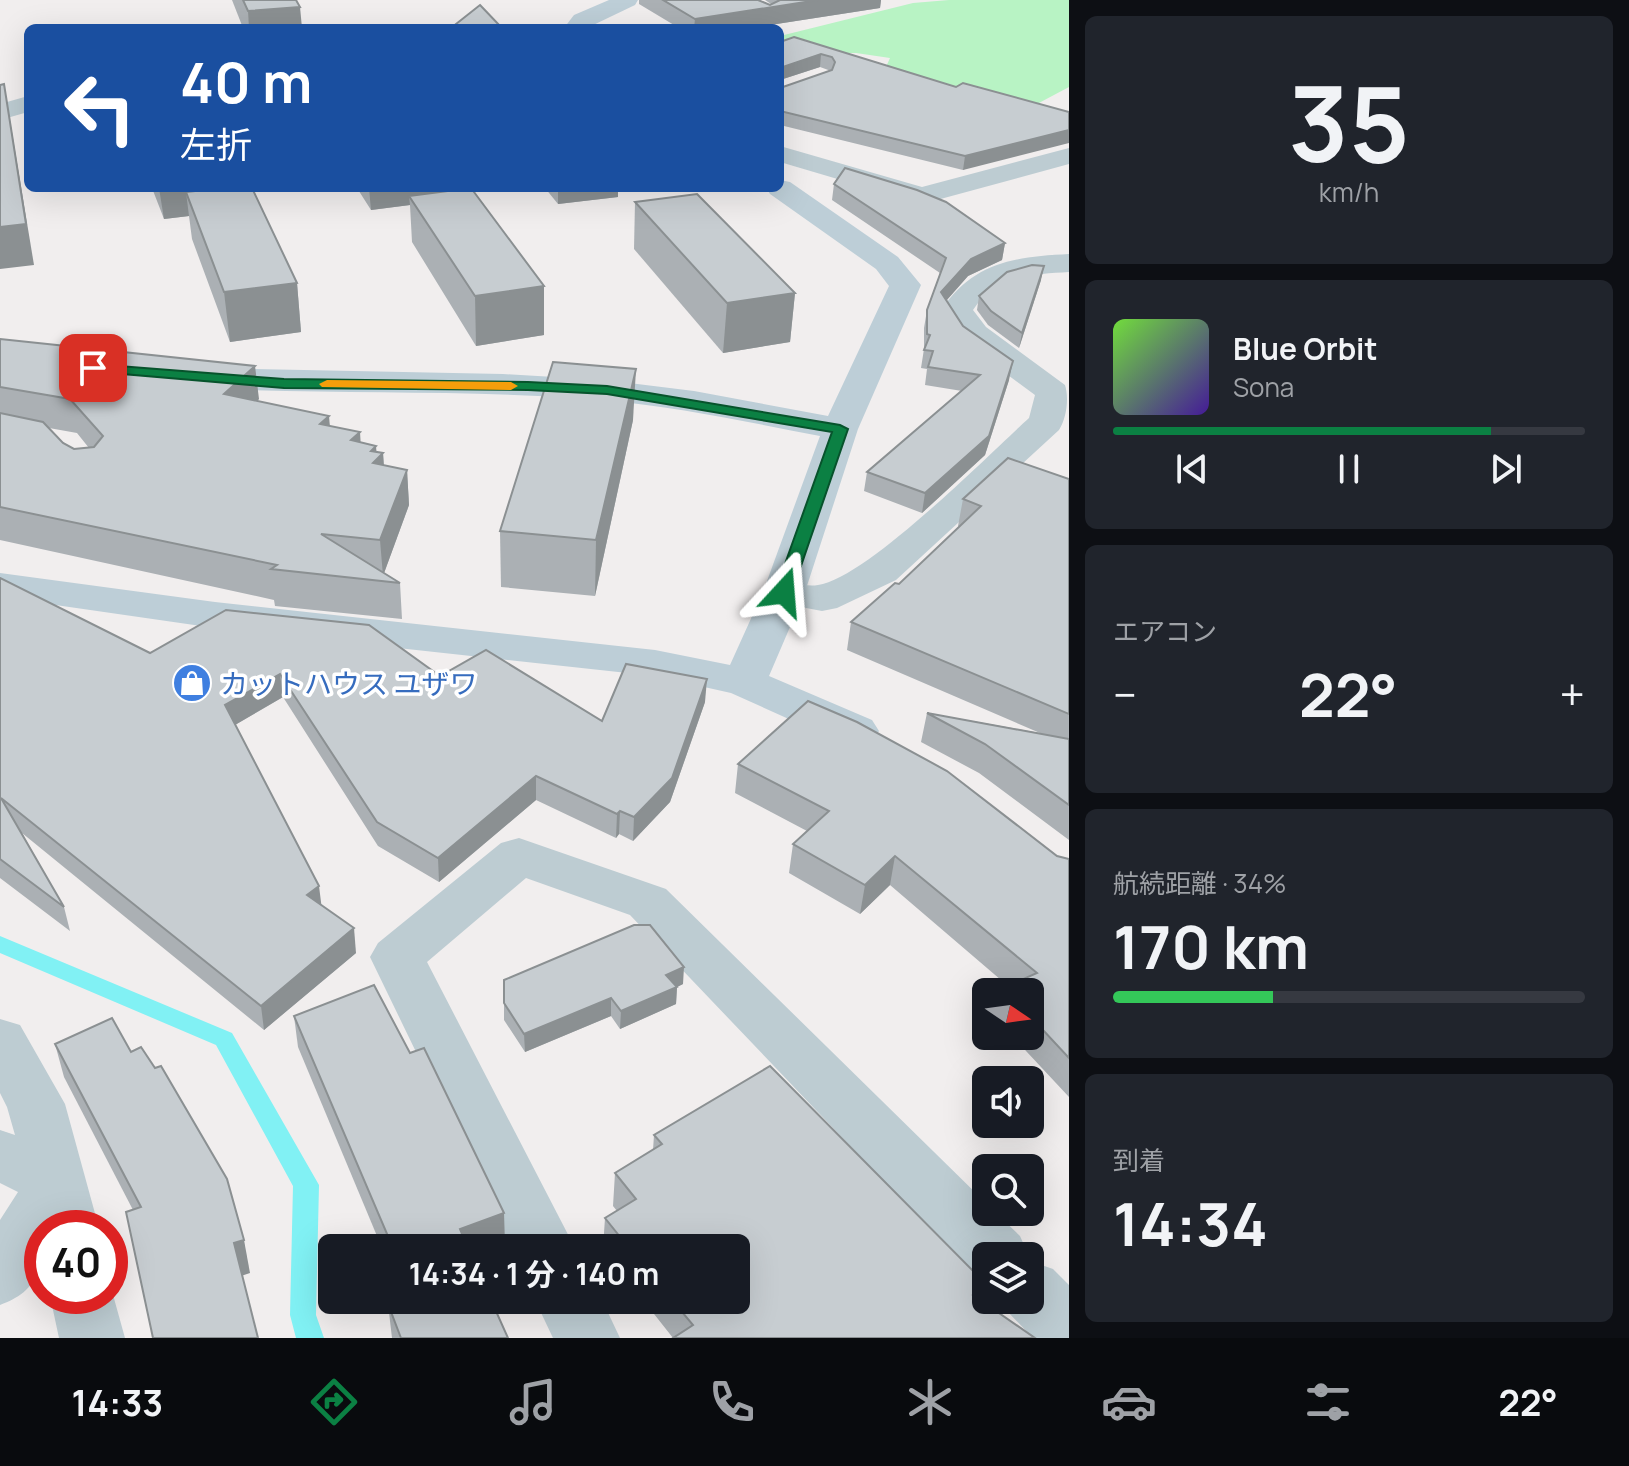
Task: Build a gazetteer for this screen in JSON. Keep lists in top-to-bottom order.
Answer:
{
  "places": {
    "shop": ["カットハウス ユザワ"]
  },
  "north": "right",
  "page": {
    "tile": [
      ["35", "km/h"],
      "エアコン",
      ["航続距離 · 34%", "170 km"],
      ["到着", "14:34"]
    ],
    "turn": ["40 m", "左折"],
    "song": ["Blue Orbit", "Sona"],
    "heat": ["−", "22°", "+"],
    "limit": "40",
    "trip": "14:34 · 1 分 · 140 m",
    "tabs": ["14:33", "22°"]
  }
}
